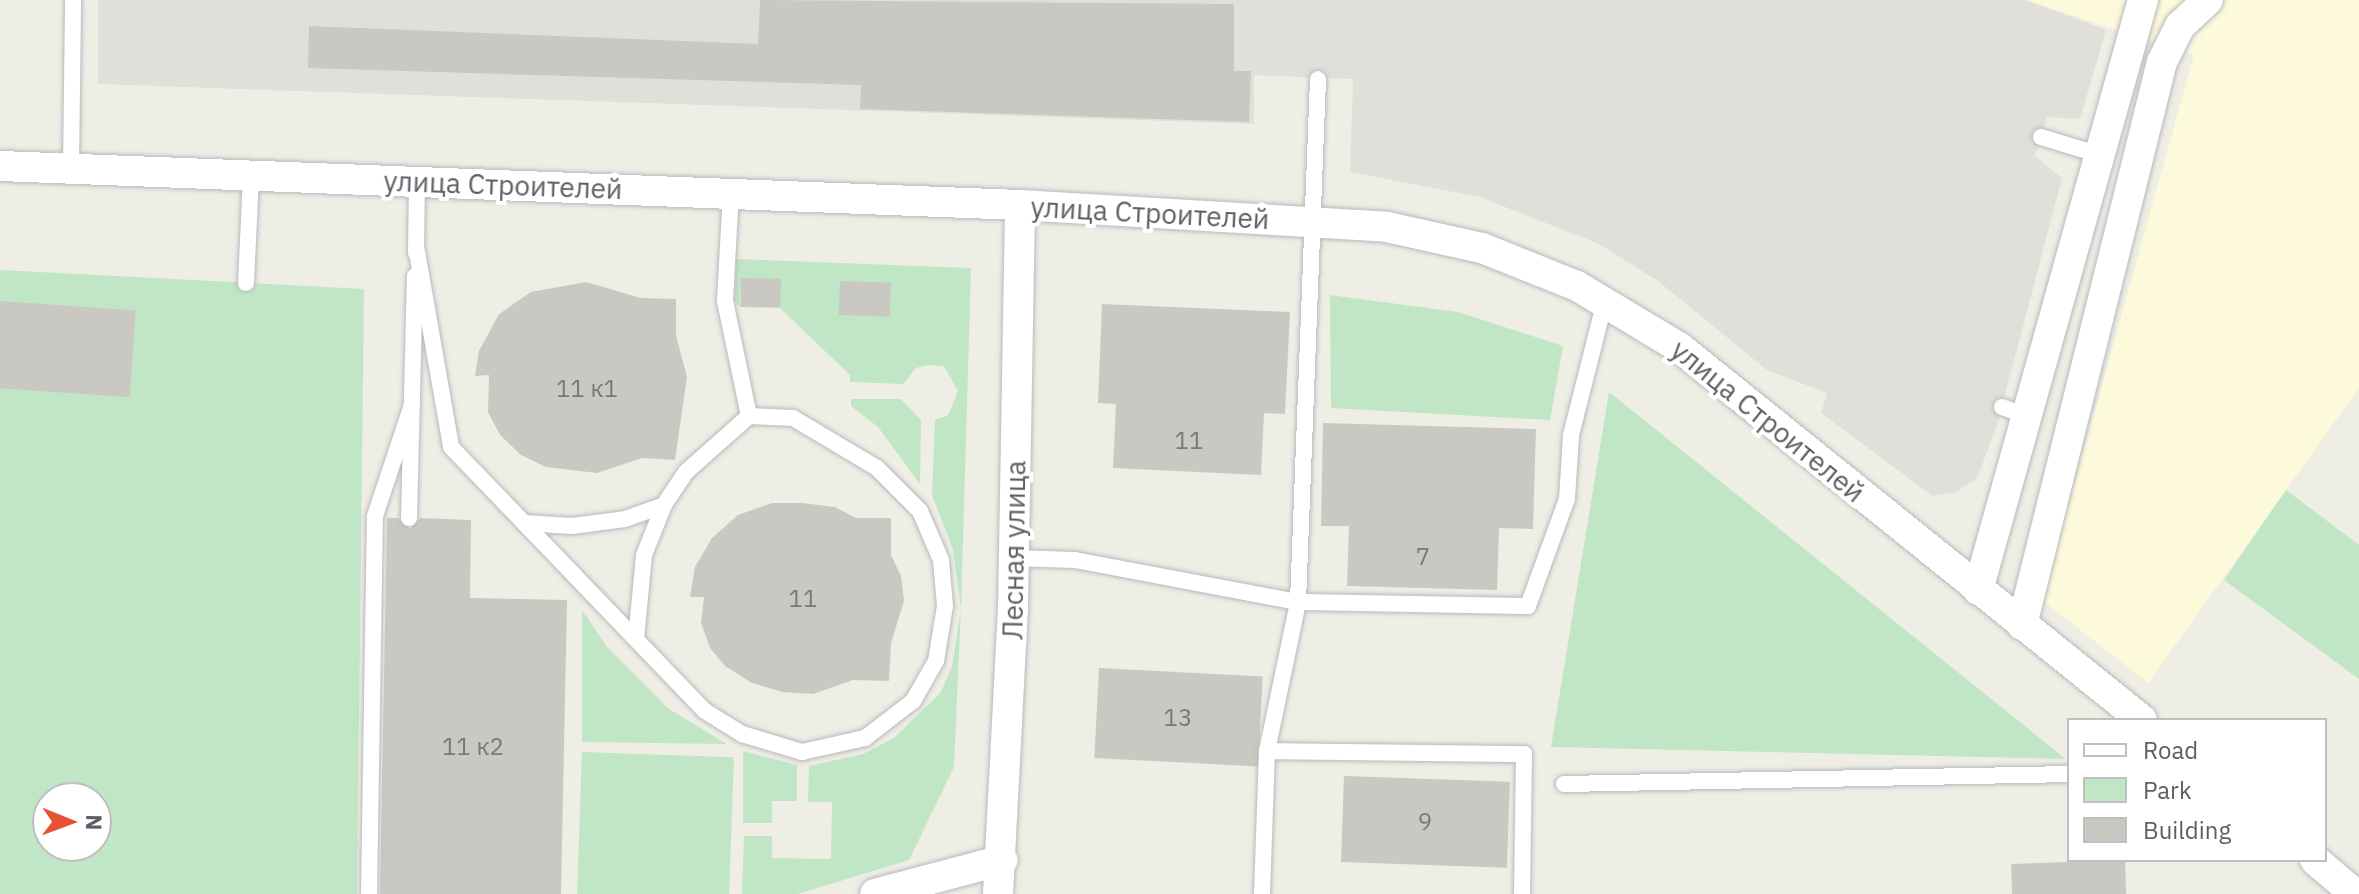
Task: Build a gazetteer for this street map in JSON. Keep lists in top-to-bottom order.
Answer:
{
  "streets": {
    "street": ["улица Строителей", "Лесная улица"]
  },
  "crossings": [
    ["улица Строителей", "Лесная улица"]
  ],
  "house_numbers": [
    "11 к1",
    "11",
    "7",
    "11",
    "13",
    "11 к2",
    "9"
  ],
  "legend": ["Road", "Park", "Building"],
  "north": "right"
}
